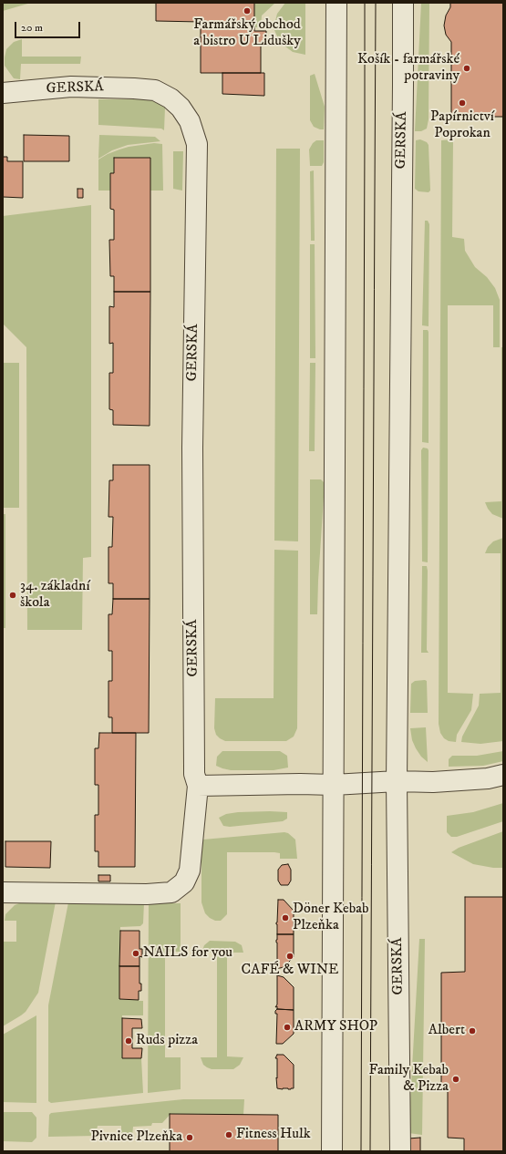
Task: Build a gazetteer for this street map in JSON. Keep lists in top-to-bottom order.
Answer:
{
  "streets": {
    "street": ["GERSKÁ"]
  },
  "places": [
    "Farmářský obchod a bistro U Lidušky",
    "Košík - farmářské potraviny",
    "Papírnictví Poprokan",
    "34. základní škola",
    "Döner Kebab Plzeňka",
    "NAILS for you",
    "CAFÉ & WINE",
    "ARMY SHOP",
    "Albert",
    "Ruds pizza",
    "Family Kebab & Pizza",
    "Fitness Hulk",
    "Pivnice Plzeňka"
  ],
  "scale_bar": "20 m"
}
